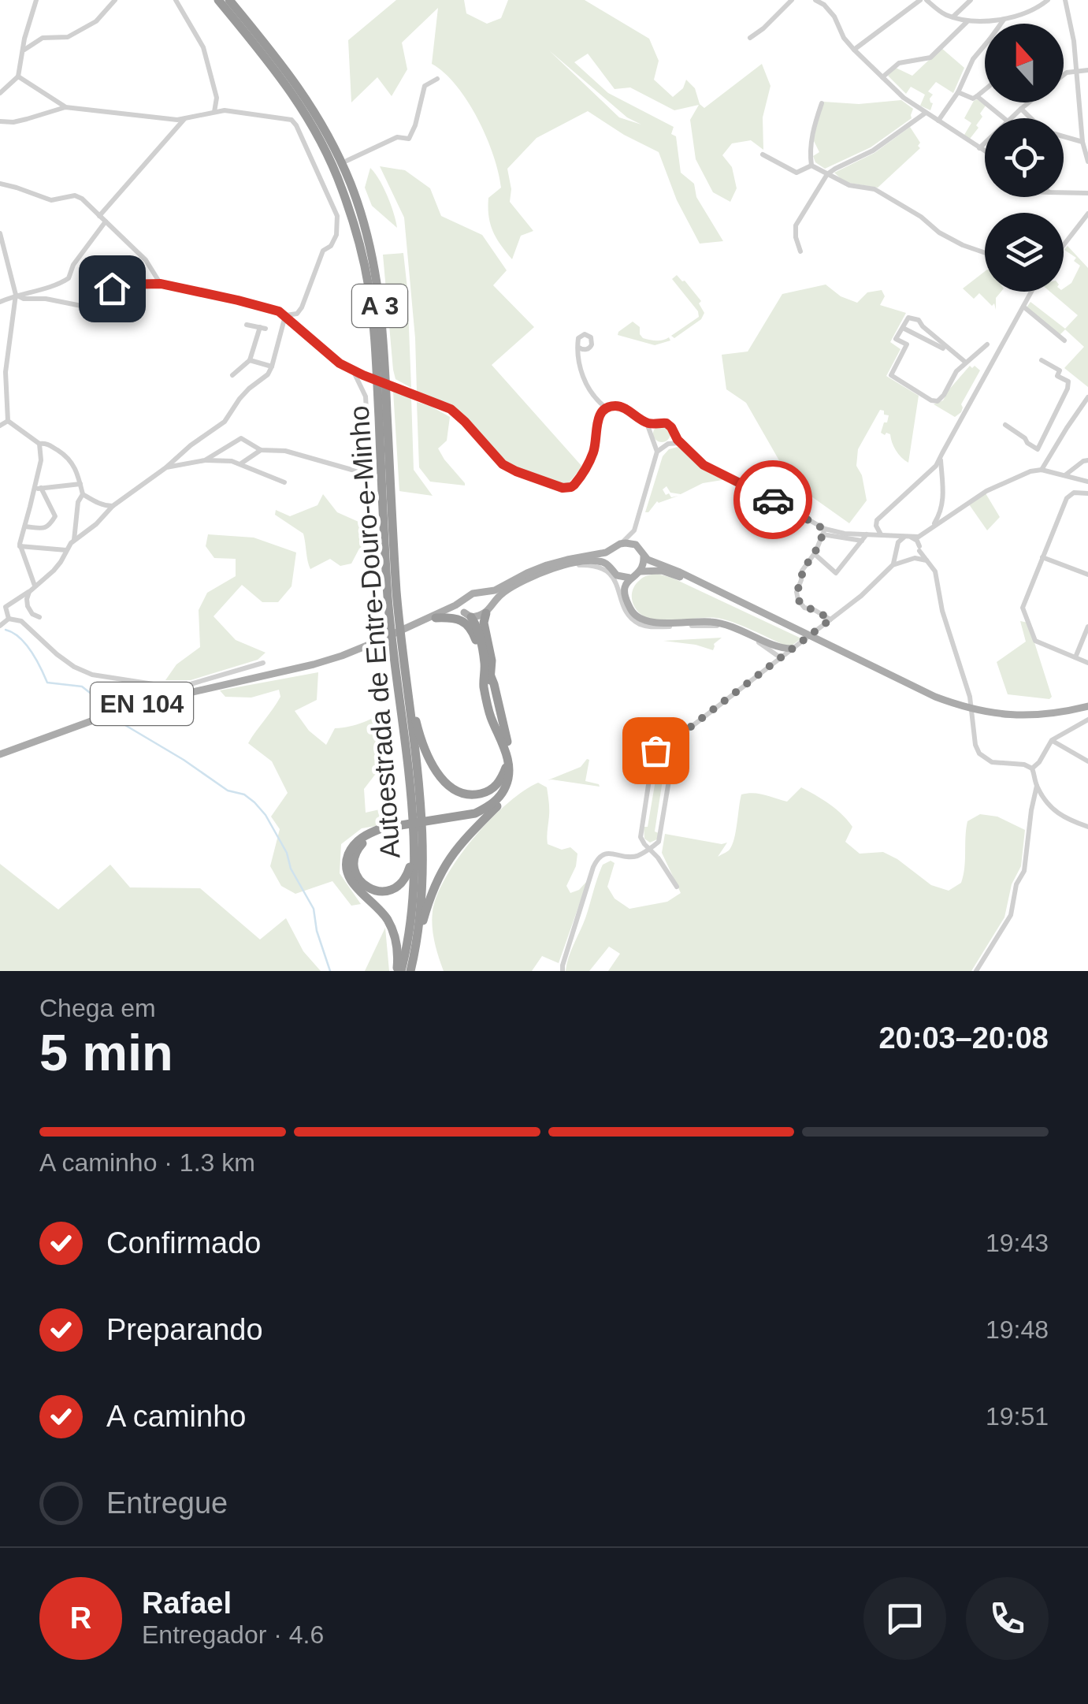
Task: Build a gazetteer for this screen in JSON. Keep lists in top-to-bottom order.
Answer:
{
  "streets": {
    "highway": ["A 3", "Autoestrada de Entre-Douro-e-Minho"],
    "main road": ["EN 104"]
  },
  "north": "top",
  "page": {
    "heading": ["5 min", "Chega em", "20:03–20:08"],
    "panel": ["Rafael", "Entregador · 4.6"],
    "bar": "A caminho · 1.3 km",
    "list": [
      ["Confirmado", "19:43"],
      ["Preparando", "19:48"],
      ["A caminho", "19:51"],
      "Entregue"
    ],
    "round": "R"
  }
}
